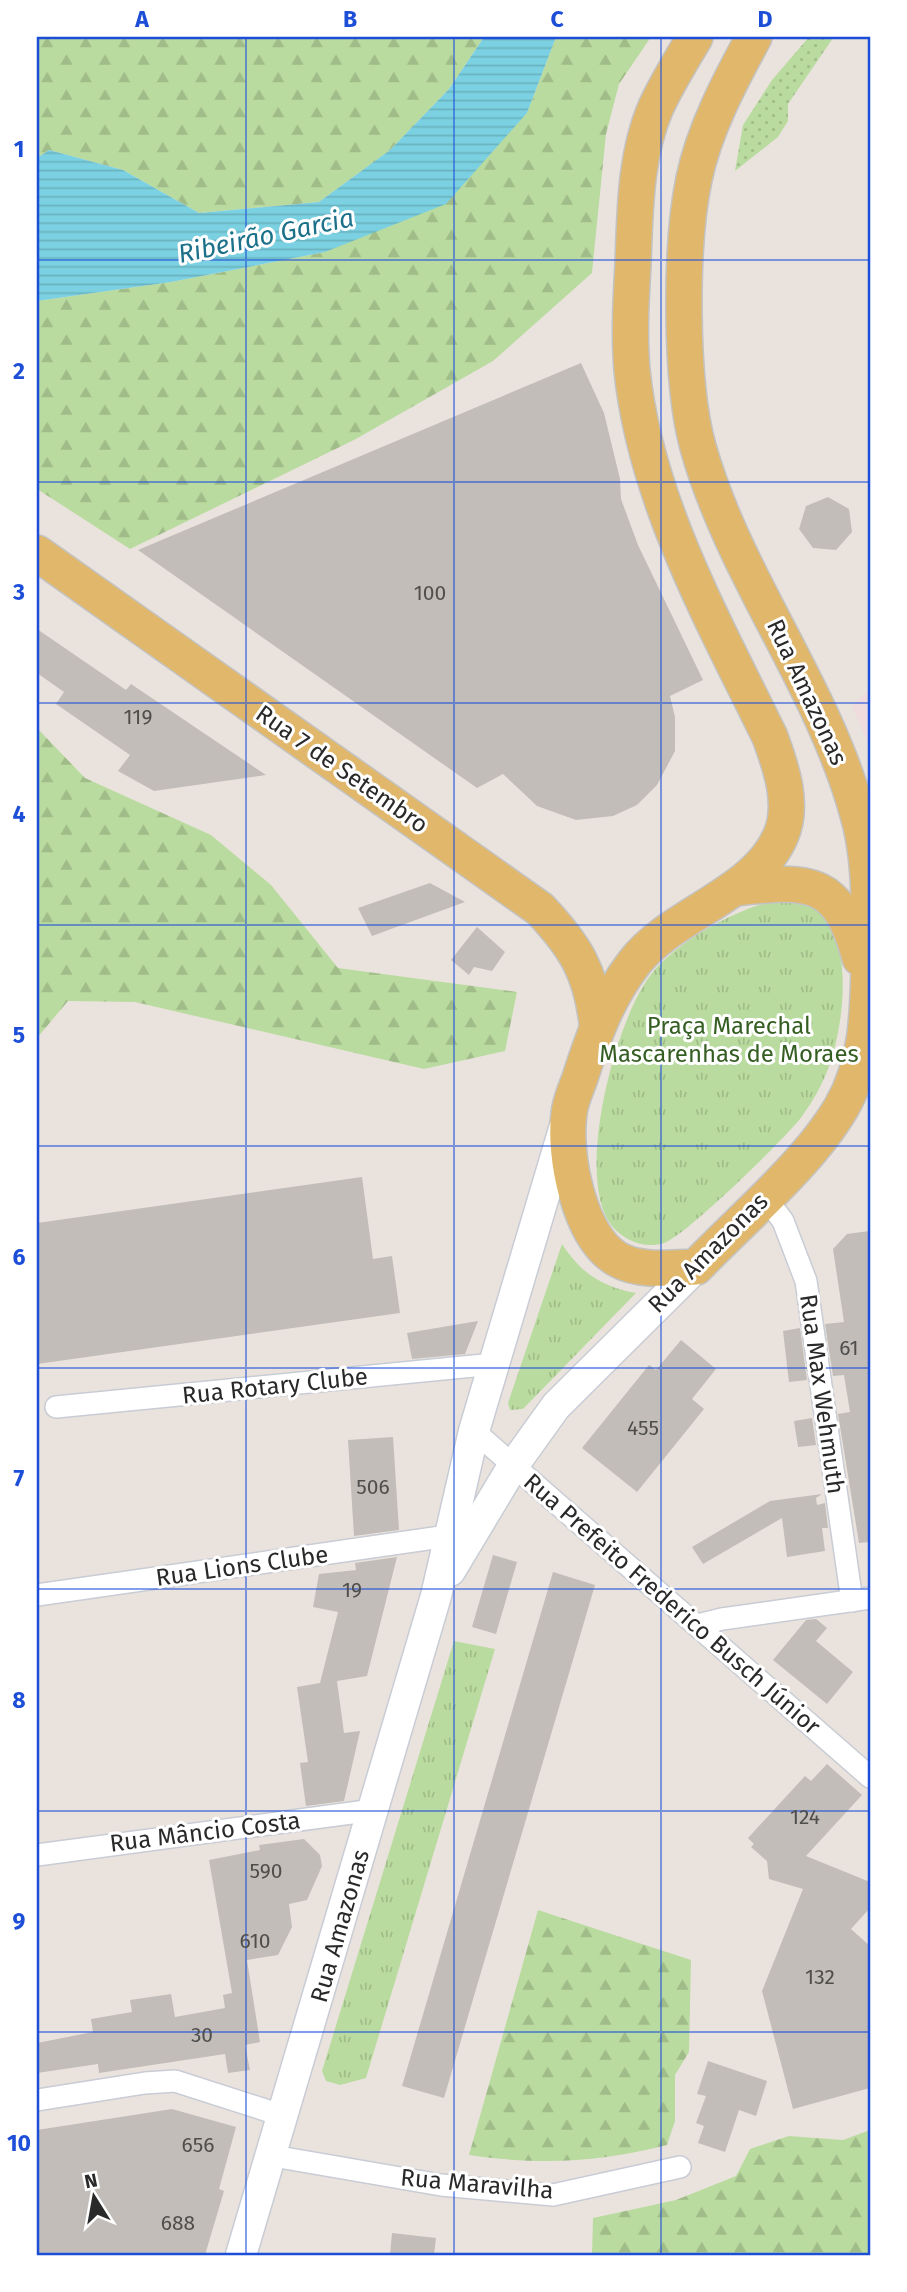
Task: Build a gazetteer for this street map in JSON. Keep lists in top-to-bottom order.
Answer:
{
  "streets": {
    "main road": ["Rua Amazonas", "Rua 7 de Setembro"],
    "street": [
      "Rua Rotary Clube",
      "Rua Max Wehmuth",
      "Rua Lions Clube",
      "Rua Prefeito Frederico Busch Júnior",
      "Rua Mâncio Costa",
      "Rua Maravilha"
    ]
  },
  "crossings": [
    ["Rua Amazonas", "Rua 7 de Setembro"],
    ["Rua Amazonas", "Rua Rotary Clube"],
    ["Rua Amazonas", "Rua Max Wehmuth"],
    ["Rua Amazonas", "Rua Lions Clube"],
    ["Rua Amazonas", "Rua Prefeito Frederico Busch Júnior"],
    ["Rua Amazonas", "Rua Mâncio Costa"],
    ["Rua Amazonas", "Rua Maravilha"]
  ],
  "water": ["Ribeirão Garcia"],
  "parks": ["Praça Marechal Mascarenhas de Moraes"],
  "house_numbers": [
    "100",
    "119",
    "61",
    "455",
    "506",
    "19",
    "124",
    "590",
    "610",
    "132",
    "30",
    "656",
    "688"
  ],
  "north": "top",
  "grid": {
    "columns": [
      "A",
      "B",
      "C",
      "D"
    ],
    "rows": [
      "1",
      "2",
      "3",
      "4",
      "5",
      "6",
      "7",
      "8",
      "9",
      "10"
    ]
  }
}
